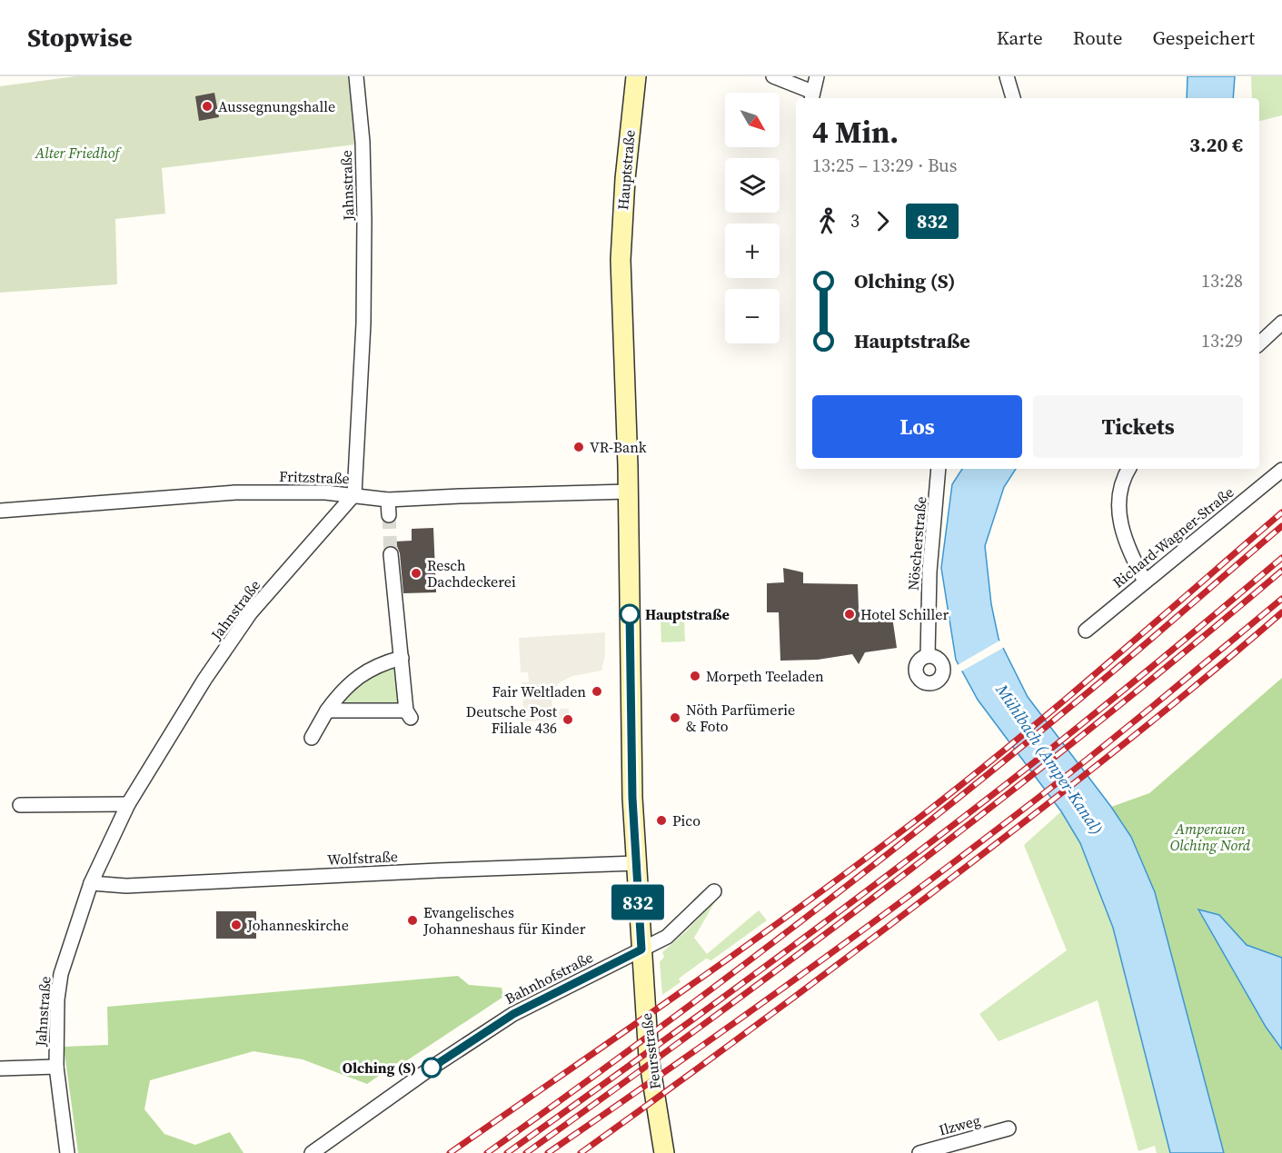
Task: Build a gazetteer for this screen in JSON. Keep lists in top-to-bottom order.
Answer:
{
  "streets": {
    "street": [
      "Hauptstraße",
      "Jahnstraße",
      "Fritzstraße",
      "Richard-Wagner-Straße",
      "Nöscherstraße",
      "Wolfstraße",
      "Bahnhofstraße",
      "Feursstraße",
      "Ilzweg"
    ]
  },
  "crossings": [
    ["Hauptstraße", "Fritzstraße"],
    ["Hauptstraße", "Wolfstraße"],
    ["Hauptstraße", "Bahnhofstraße"],
    ["Hauptstraße", "Feursstraße"],
    ["Jahnstraße", "Fritzstraße"],
    ["Jahnstraße", "Wolfstraße"],
    ["Bahnhofstraße", "Feursstraße"]
  ],
  "water": ["Mühlbach (Amper-Kanal)"],
  "parks": ["Alter Friedhof", "Amperauen Olching Nord"],
  "places": [
    "Aussegnungshalle",
    "VR-Bank",
    "Resch Dachdeckerei",
    "Hauptstraße",
    "Hotel Schiller",
    "Morpeth Teeladen",
    "Fair Weltladen",
    "Nöth Parfümerie & Foto",
    "Deutsche Post Filiale 436",
    "Pico",
    "Evangelisches Johanneshaus für Kinder",
    "Johanneskirche",
    "Olching (S)"
  ],
  "lines": ["bus line 832"],
  "north": "bottom right",
  "page": {
    "header": "Stopwise",
    "nav": ["Karte", "Route", "Gespeichert"],
    "on_map": "832",
    "map_buttons": ["+", "−"],
    "heading": ["4 Min.", "13:25 – 13:29 · Bus", "3.20 €"],
    "legs": ["3", "832"],
    "list": [
      {
        "name": "Olching (S)",
        "value": "13:28"
      },
      {
        "name": "Hauptstraße",
        "value": "13:29"
      }
    ],
    "buttons": ["Los", "Tickets"]
  }
}
